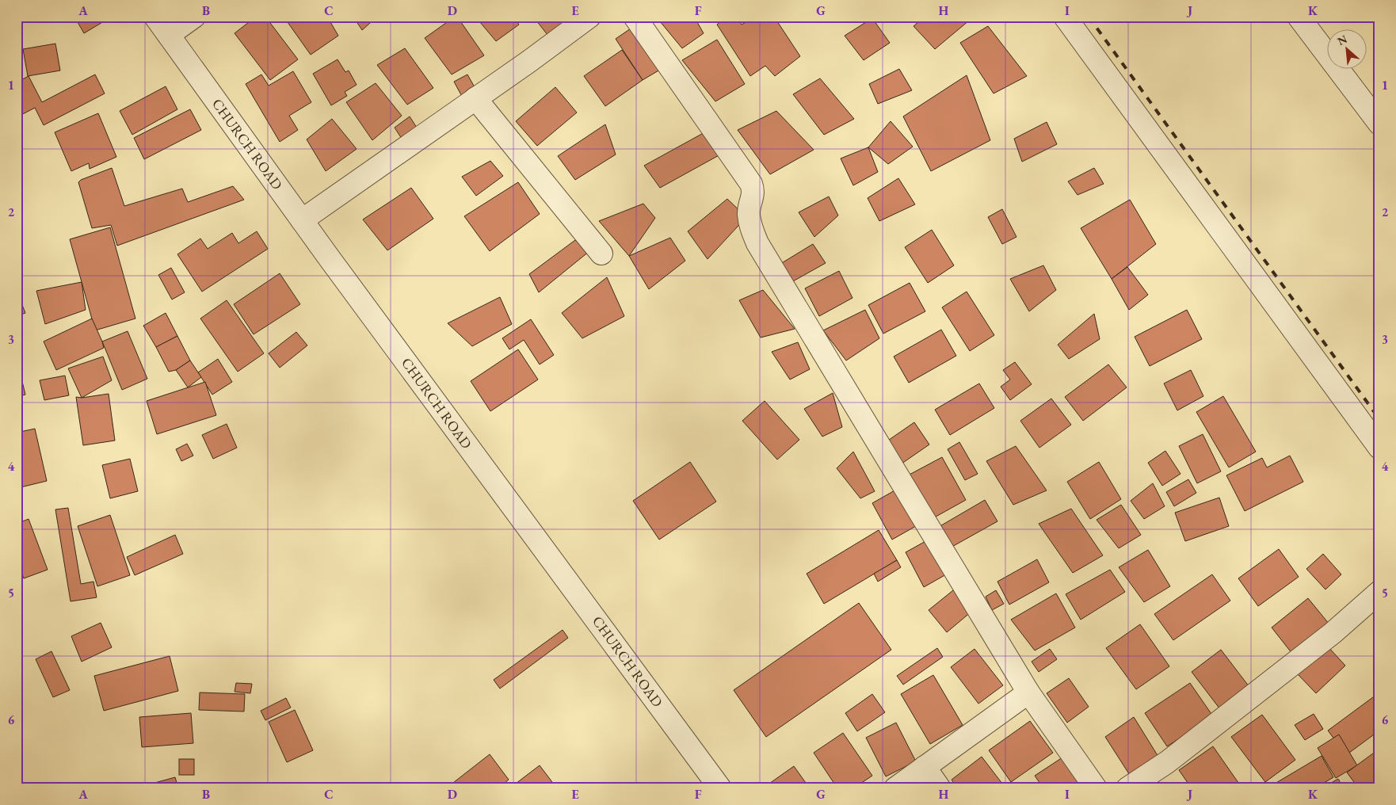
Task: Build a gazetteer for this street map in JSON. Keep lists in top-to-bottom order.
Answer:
{
  "streets": {
    "street": ["CHURCH ROAD"]
  },
  "north": "top left",
  "grid": {
    "columns": [
      "A",
      "B",
      "C",
      "D",
      "E",
      "F",
      "G",
      "H",
      "I",
      "J",
      "K"
    ],
    "rows": [
      "1",
      "2",
      "3",
      "4",
      "5",
      "6"
    ]
  }
}
